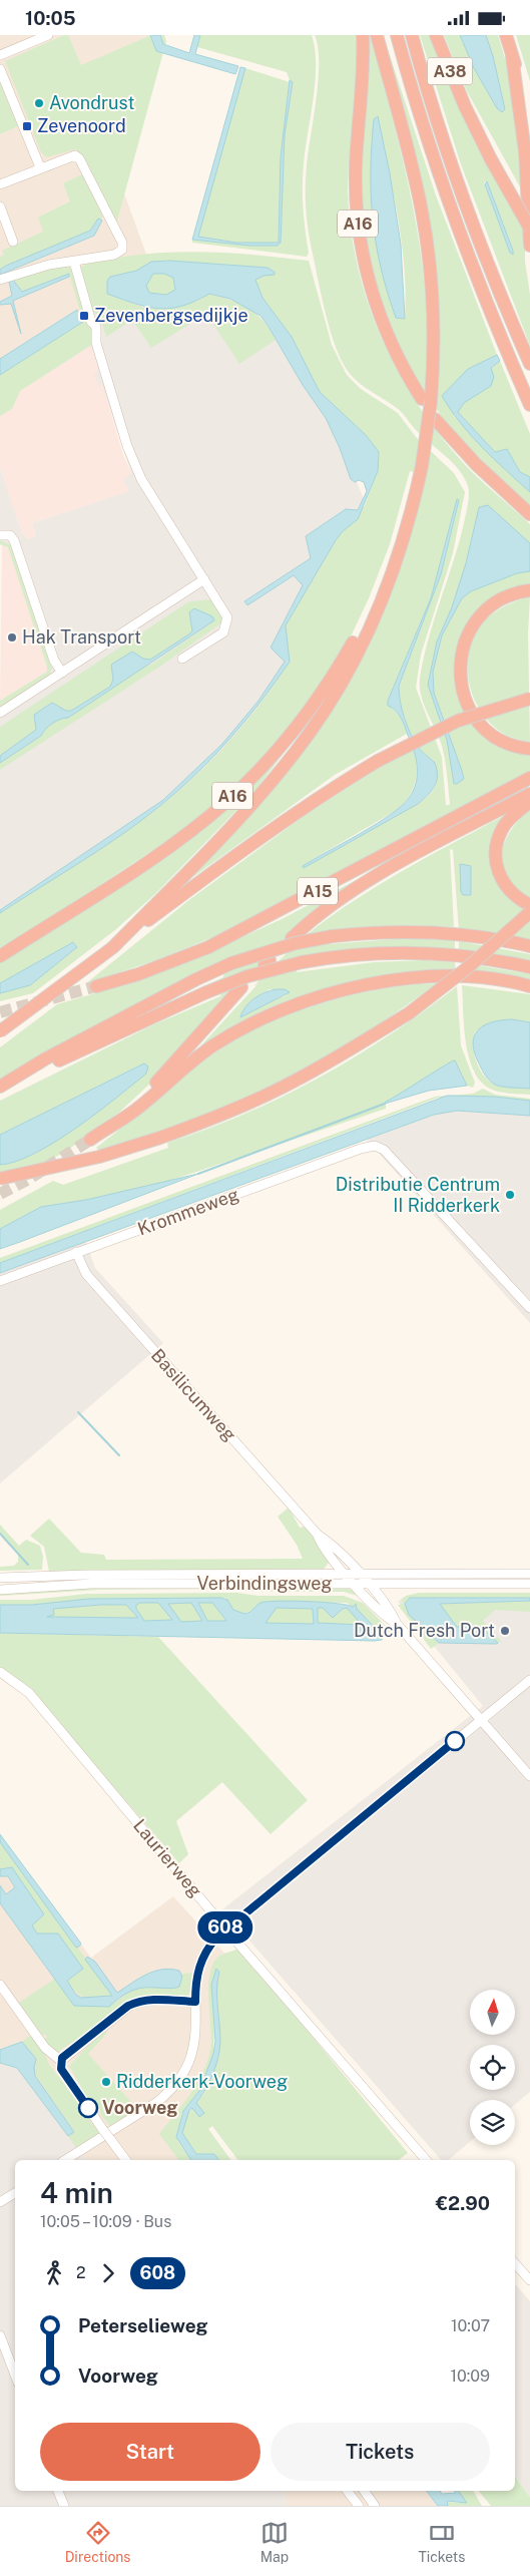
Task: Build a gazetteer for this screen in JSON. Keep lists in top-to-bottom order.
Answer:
{
  "streets": {
    "highway": ["A38", "A16", "A15"],
    "street": [
      "Krommeweg",
      "Basilicumweg",
      "Verbindingsweg",
      "Laurierweg"
    ]
  },
  "crossings": [
    ["Krommeweg", "Basilicumweg"],
    ["Basilicumweg", "Verbindingsweg"]
  ],
  "places": {
    "other": [
      "Avondrust",
      "Hak Transport",
      "Distributie Centrum II Ridderkerk",
      "Dutch Fresh Port",
      "Ridderkerk-Voorweg",
      "Voorweg"
    ],
    "transit": ["Zevenoord", "Zevenbergsedijkje"]
  },
  "lines": ["bus line 608"],
  "north": "top",
  "page": {
    "status": "10:05",
    "on_map": "608",
    "heading": ["4 min", "10:05 – 10:09 · Bus", "€2.90"],
    "legs": ["2", "608"],
    "list": [
      {
        "name": "Peterselieweg",
        "value": "10:07"
      },
      {
        "name": "Voorweg",
        "value": "10:09"
      }
    ],
    "buttons": ["Start", "Tickets"],
    "tabs": ["Directions", "Map", "Tickets"]
  }
}
